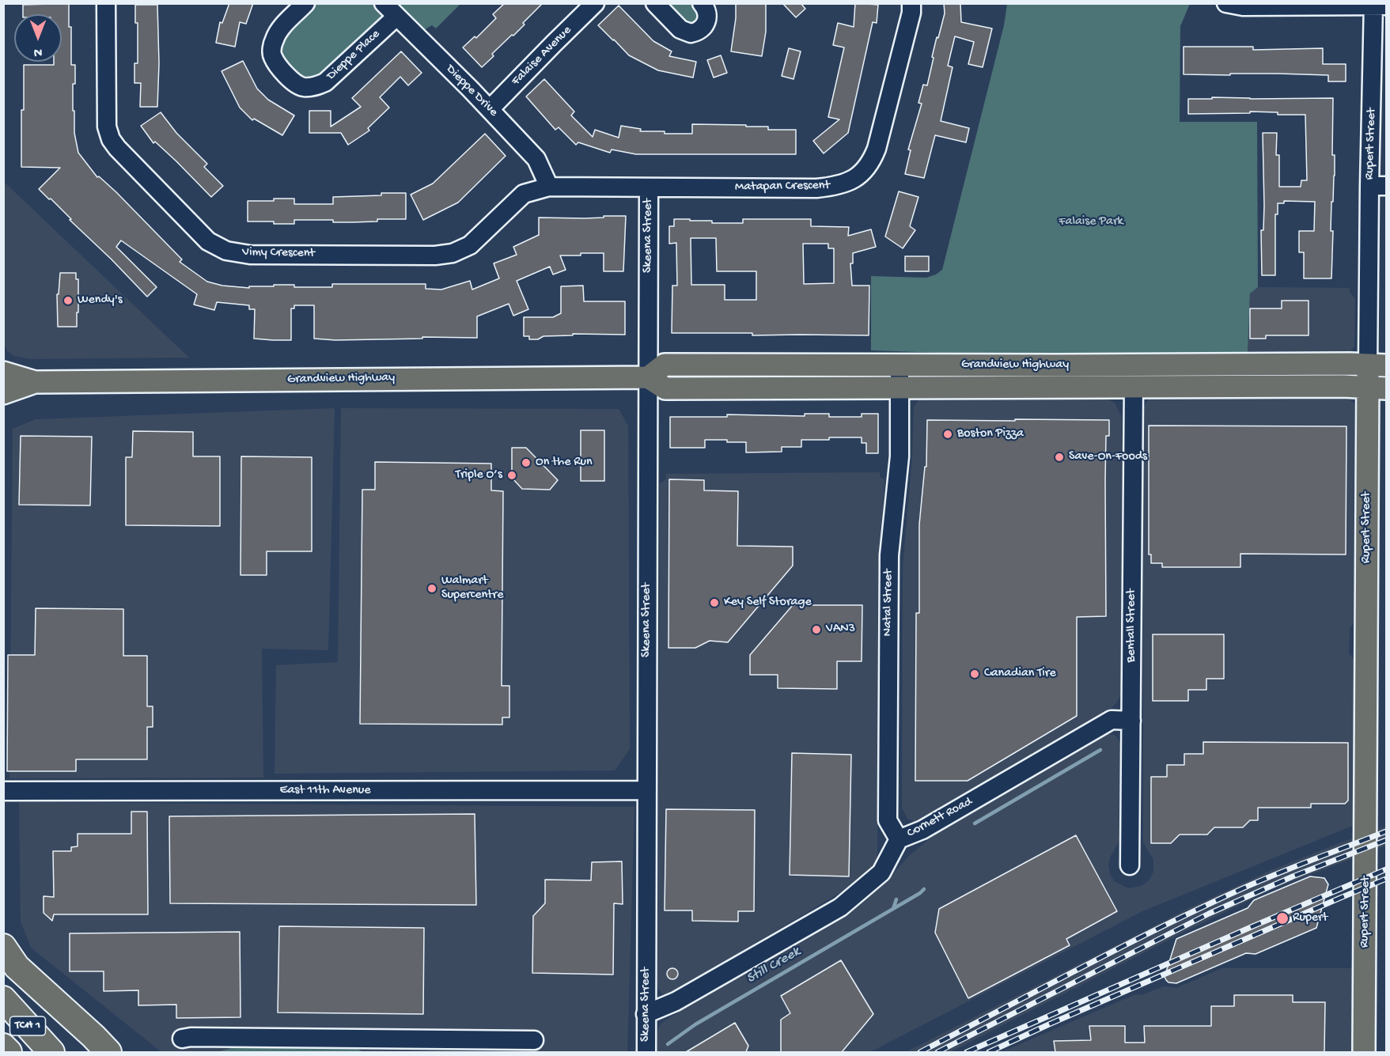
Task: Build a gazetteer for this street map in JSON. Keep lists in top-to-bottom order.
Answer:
{
  "streets": {
    "highway": ["TCH 1"],
    "main road": ["Rupert Street", "Grandview Highway"],
    "street": [
      "Dieppe Place",
      "Falaise Avenue",
      "Dieppe Drive",
      "Matapan Crescent",
      "Skeena Street",
      "Vimy Crescent",
      "Natal Street",
      "Bentall Street",
      "East 11th Avenue",
      "Cornett Road"
    ]
  },
  "crossings": [
    ["Dieppe Place", "Dieppe Drive"],
    ["Falaise Avenue", "Dieppe Drive"],
    ["Dieppe Drive", "Matapan Crescent"],
    ["Dieppe Drive", "Vimy Crescent"],
    ["Rupert Street", "Grandview Highway"],
    ["Matapan Crescent", "Skeena Street"],
    ["Matapan Crescent", "Vimy Crescent"],
    ["Skeena Street", "Grandview Highway"],
    ["Skeena Street", "East 11th Avenue"],
    ["Skeena Street", "Cornett Road"],
    ["Grandview Highway", "Natal Street"],
    ["Grandview Highway", "Bentall Street"],
    ["Natal Street", "Cornett Road"],
    ["Bentall Street", "Cornett Road"]
  ],
  "water": ["Still Creek"],
  "parks": ["Falaise Park"],
  "places": [
    "Wendy's",
    "Boston Pizza",
    "Save-On-Foods",
    "On the Run",
    "Triple O’s",
    "Walmart Supercentre",
    "Key Self Storage",
    "VAN3",
    "Canadian Tire",
    "Rupert"
  ],
  "north": "bottom"
}
